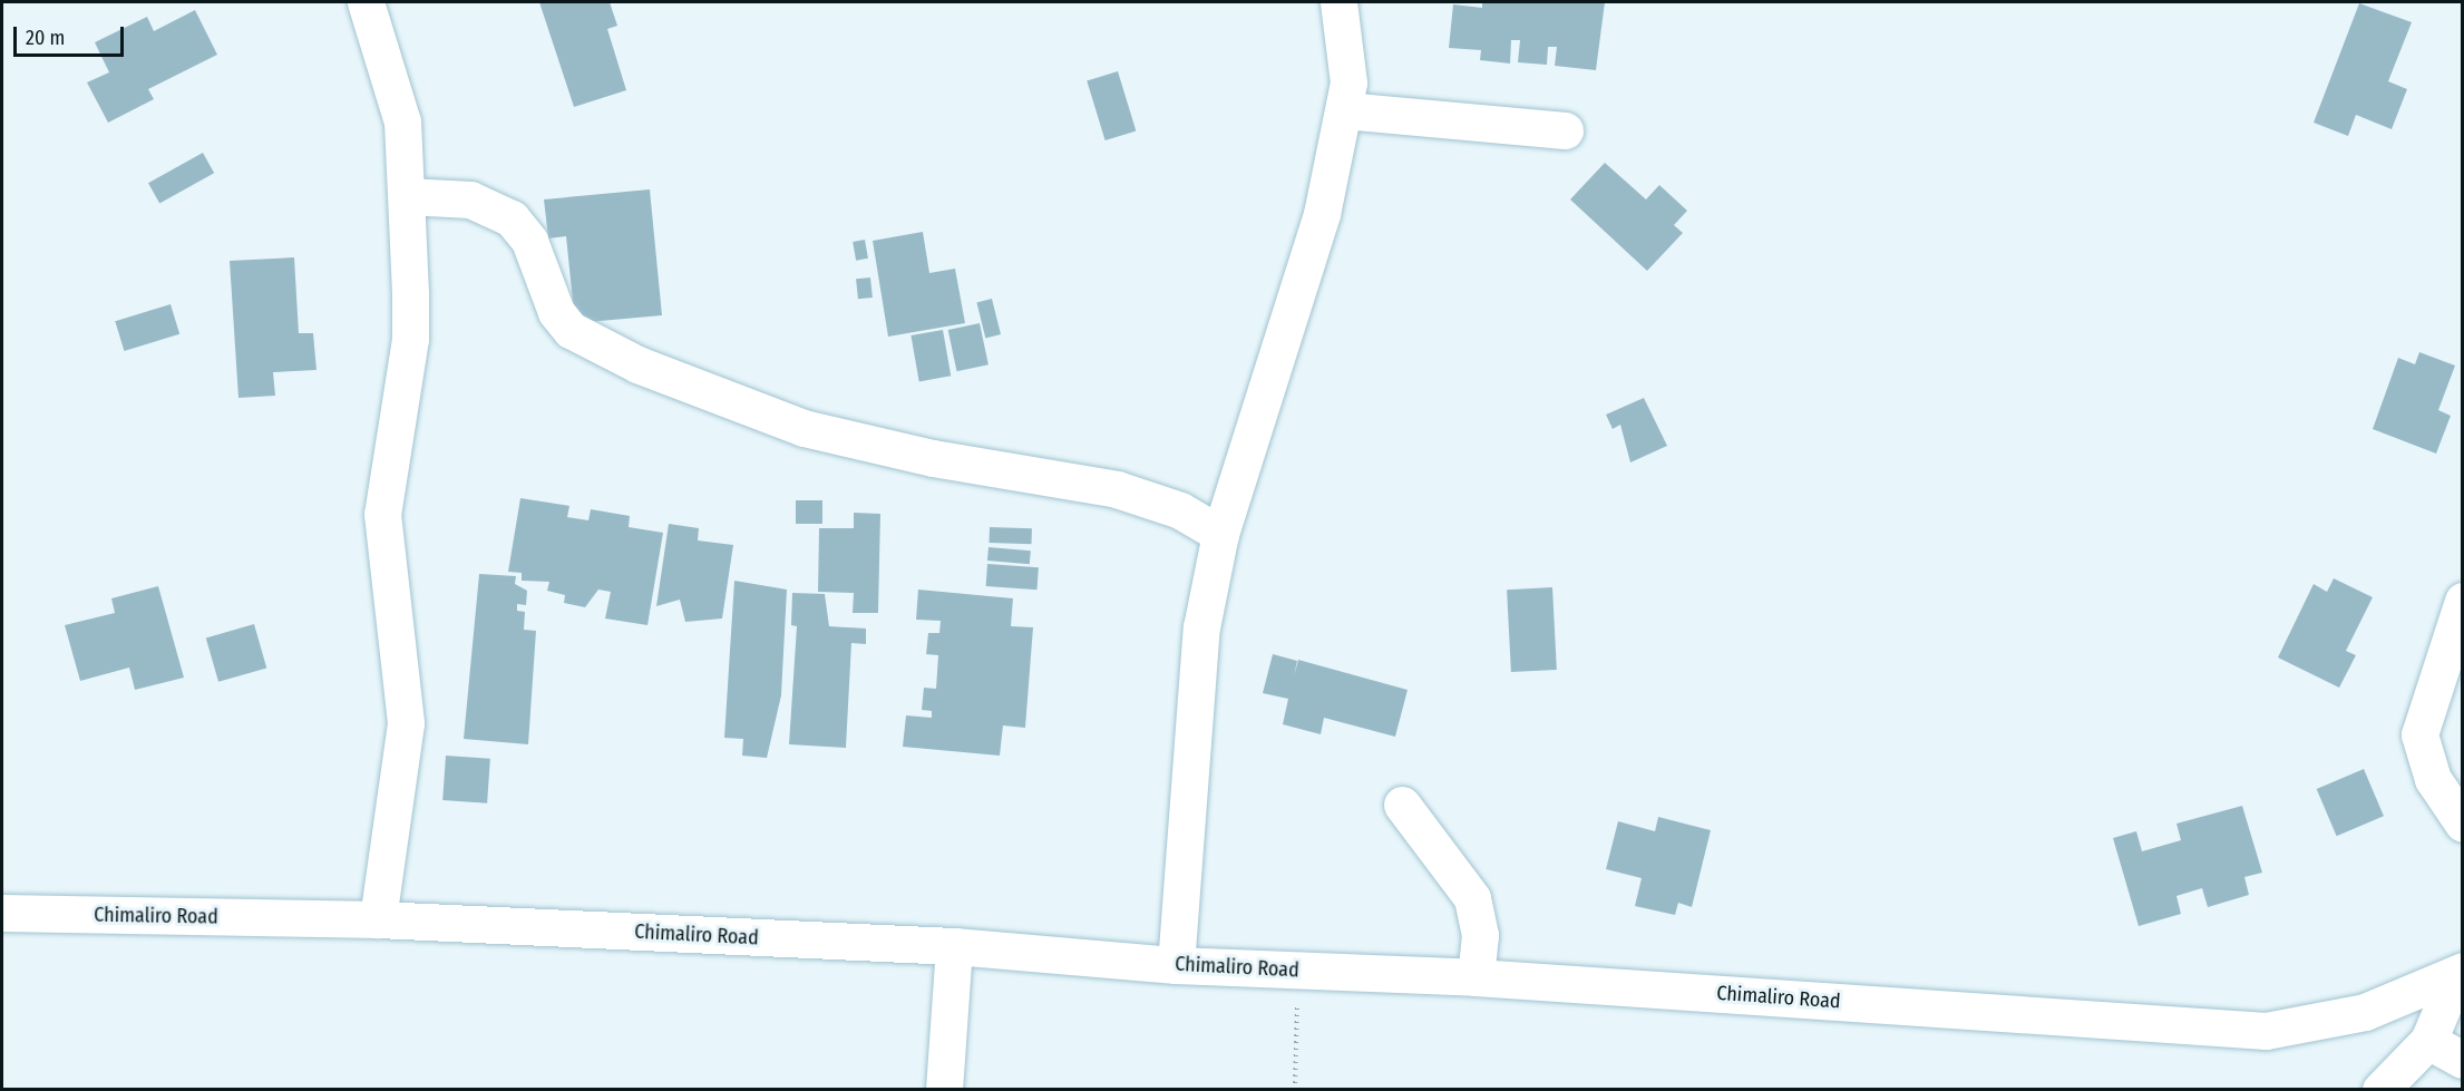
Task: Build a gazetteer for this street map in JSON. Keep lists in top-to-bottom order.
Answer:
{
  "streets": {
    "street": ["Chimaliro Road"]
  },
  "scale_bar": "20 m"
}
